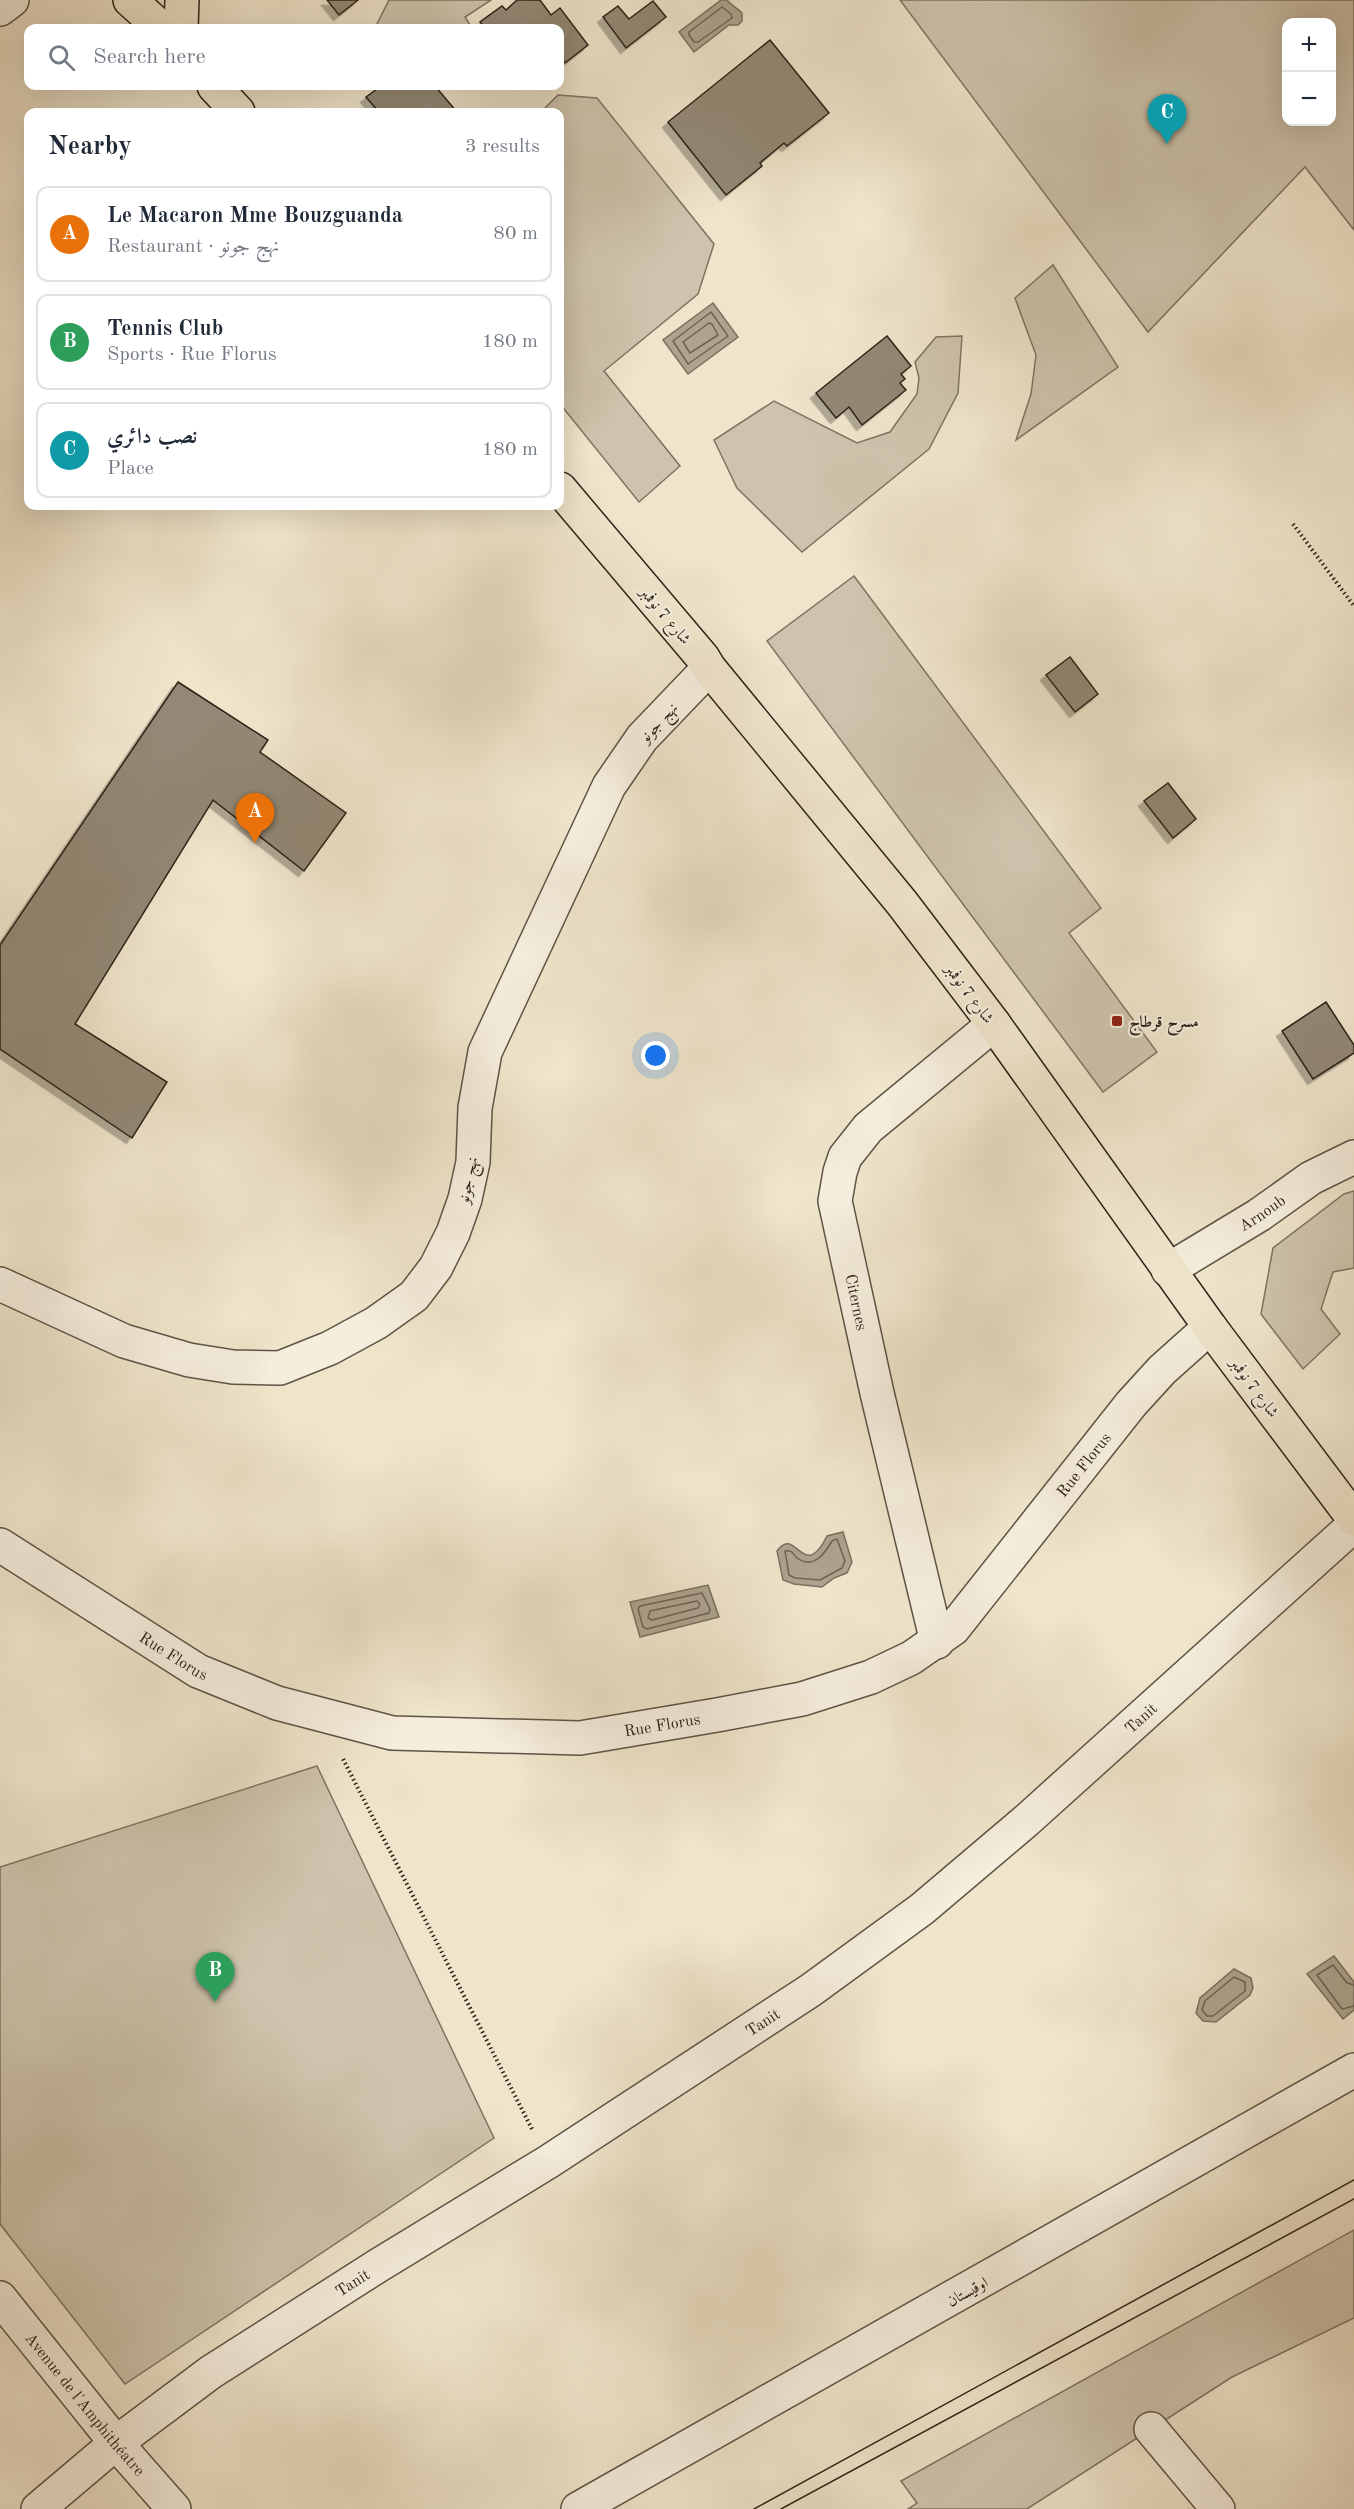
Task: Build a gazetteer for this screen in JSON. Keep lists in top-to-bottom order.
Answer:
{
  "streets": {
    "main road": ["شارع 7 نوفمبر"],
    "street": [
      "نهج جونو",
      "Arnoub",
      "Citernes",
      "Rue Florus",
      "Tanit",
      "اوقيستان",
      "Avenue de l'Amphithéatre"
    ]
  },
  "crossings": [
    ["شارع 7 نوفمبر", "نهج جونو"],
    ["شارع 7 نوفمبر", "Arnoub"],
    ["شارع 7 نوفمبر", "Citernes"],
    ["شارع 7 نوفمبر", "Rue Florus"],
    ["Citernes", "Rue Florus"],
    ["Tanit", "Avenue de l'Amphithéatre"]
  ],
  "places": {
    "transit": ["مسرح قرطاج"]
  },
  "page": {
    "map_buttons": ["+", "−"],
    "search": "Search here",
    "pins": ["C", "A", "B"],
    "heading": ["Nearby", "3 results"],
    "list": [
      {
        "mark": "A",
        "name": "Le Macaron Mme Bouzguanda",
        "note": "Restaurant · نهج جونو",
        "value": "80 m"
      },
      {
        "mark": "B",
        "name": "Tennis Club",
        "note": "Sports · Rue Florus",
        "value": "180 m"
      },
      {
        "mark": "C",
        "name": "نصب دائري",
        "note": "Place",
        "value": "180 m"
      }
    ]
  }
}
